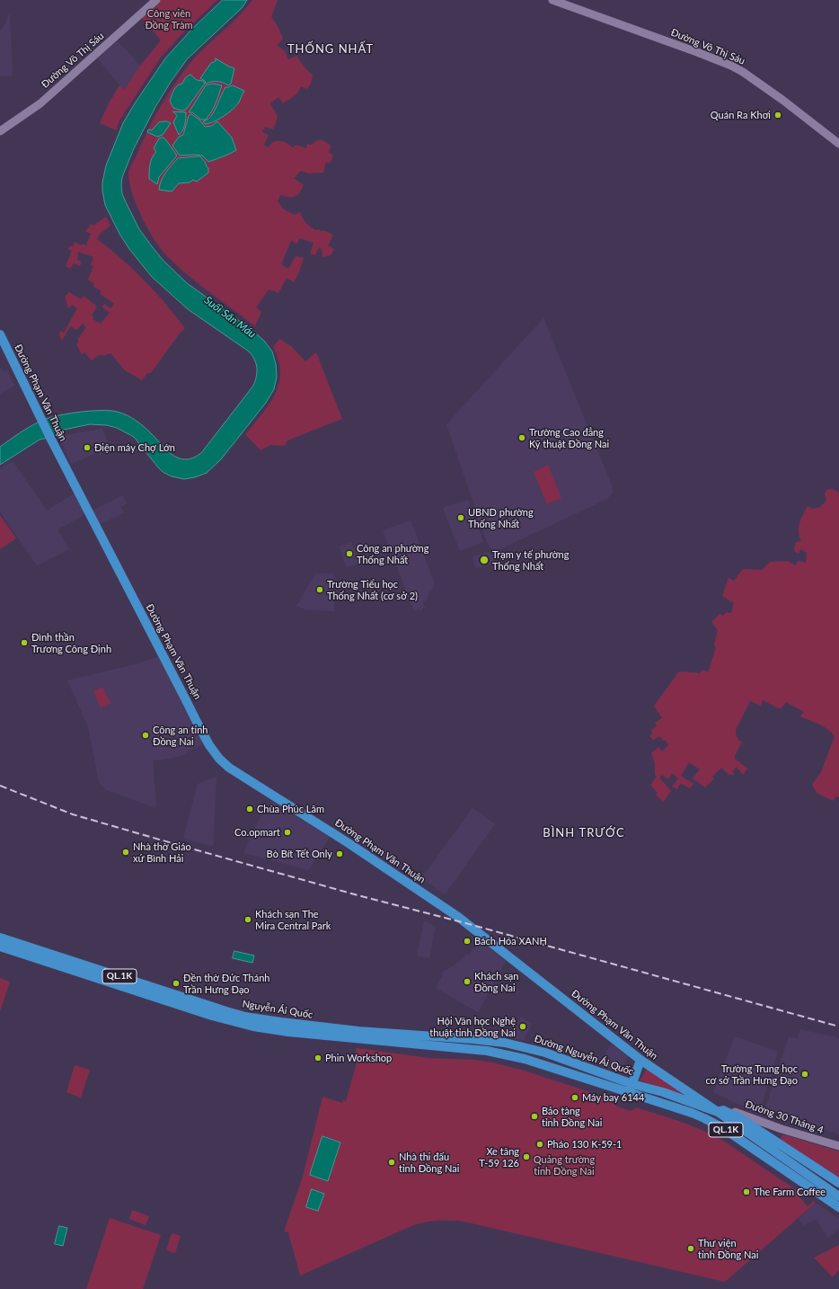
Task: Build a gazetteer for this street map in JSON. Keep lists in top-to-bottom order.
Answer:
{
  "streets": {
    "main road": [
      "Đường Võ Thị Sáu",
      "Đường Phạm Văn Thuận",
      "QL.1K",
      "Nguyễn Ái Quốc",
      "Đường Nguyễn Ái Quốc",
      "Đường 30 Tháng 4"
    ]
  },
  "crossings": [
    ["Đường Phạm Văn Thuận", "Đường Nguyễn Ái Quốc"],
    ["Nguyễn Ái Quốc", "Đường Nguyễn Ái Quốc"],
    ["Đường Nguyễn Ái Quốc", "Đường 30 Tháng 4"]
  ],
  "districts": ["THỐNG NHẤT", "BÌNH TRƯỚC"],
  "water": ["Suối Săn Máu"],
  "parks": ["Công viên Đồng Tràm", "Quảng trường tỉnh Đồng Nai"],
  "places": [
    "Quán Ra Khơi",
    "Trường Cao đẳng Kỹ thuật Đồng Nai",
    "Điện máy Chợ Lớn",
    "UBND phường Thống Nhất",
    "Công an phường Thống Nhất",
    "Trạm y tế phường Thống Nhất",
    "Trường Tiểu học Thống Nhất (cơ sở 2)",
    "Đình thần Trương Công Định",
    "Công an tỉnh Đồng Nai",
    "Chùa Phúc Lâm",
    "Co.opmart",
    "Nhà thờ Giáo xứ Bình Hải",
    "Bò Bít Tết Only",
    "Khách sạn The Mira Central Park",
    "Bách Hóa XANH",
    "Khách sạn Đồng Nai",
    "Đền thờ Đức Thánh Trần Hưng Đạo",
    "Hội Văn học Nghệ thuật tỉnh Đồng Nai",
    "Phin Workshop",
    "Trường Trung học cơ sở Trần Hưng Đạo",
    "Máy bay 6144",
    "Bảo tàng tỉnh Đồng Nai",
    "Pháo 130 K-59-1",
    "Xe tăng T-59 126",
    "Nhà thi đấu tỉnh Đồng Nai",
    "The Farm Coffee",
    "Thư viện tỉnh Đồng Nai"
  ]
}
